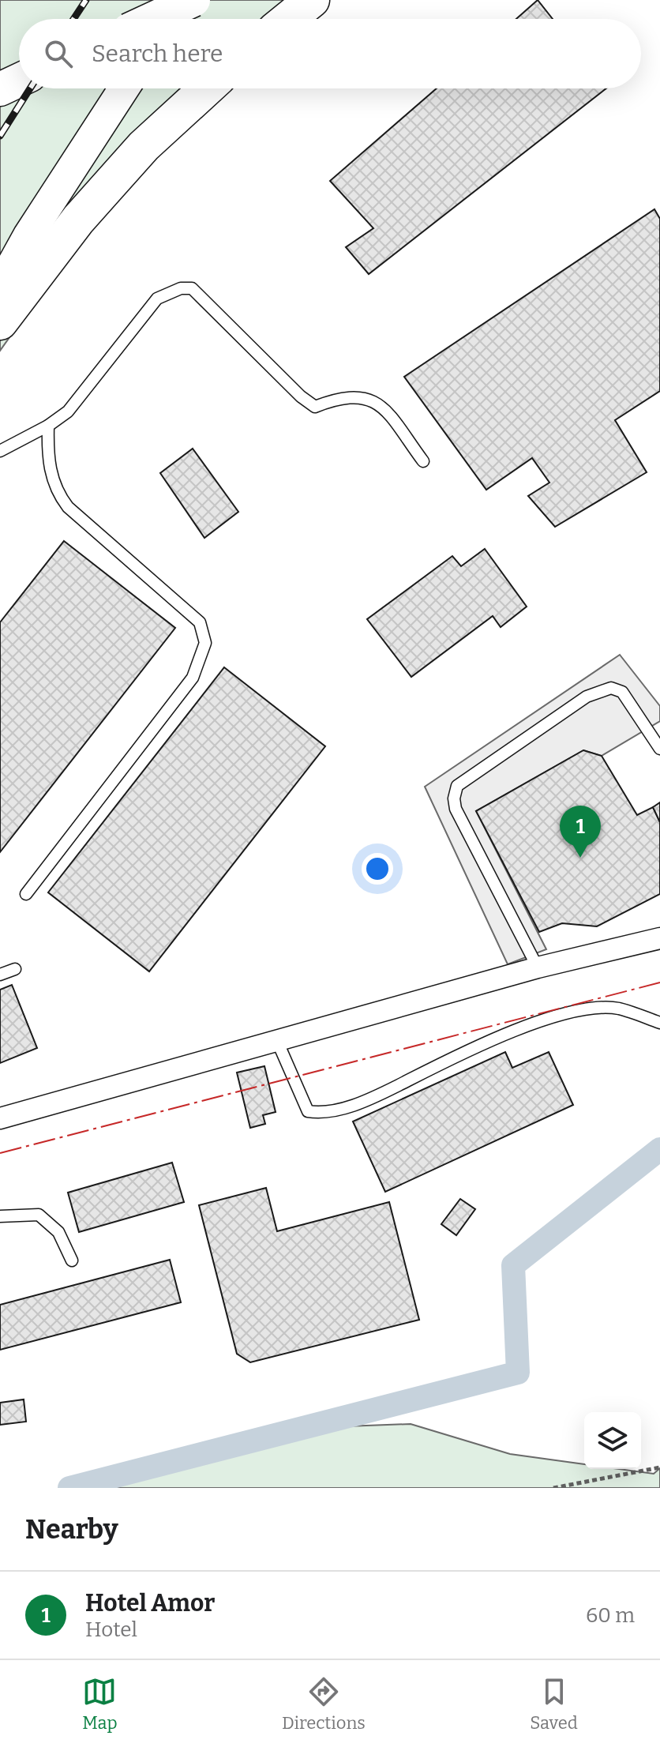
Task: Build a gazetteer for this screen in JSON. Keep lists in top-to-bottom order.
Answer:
{
  "page": {
    "search": "Search here",
    "pins": "1",
    "heading": "Nearby",
    "list": [
      {
        "mark": "1",
        "name": "Hotel Amor",
        "note": "Hotel",
        "value": "60 m"
      }
    ],
    "nav": ["Map", "Directions", "Saved"]
  }
}
